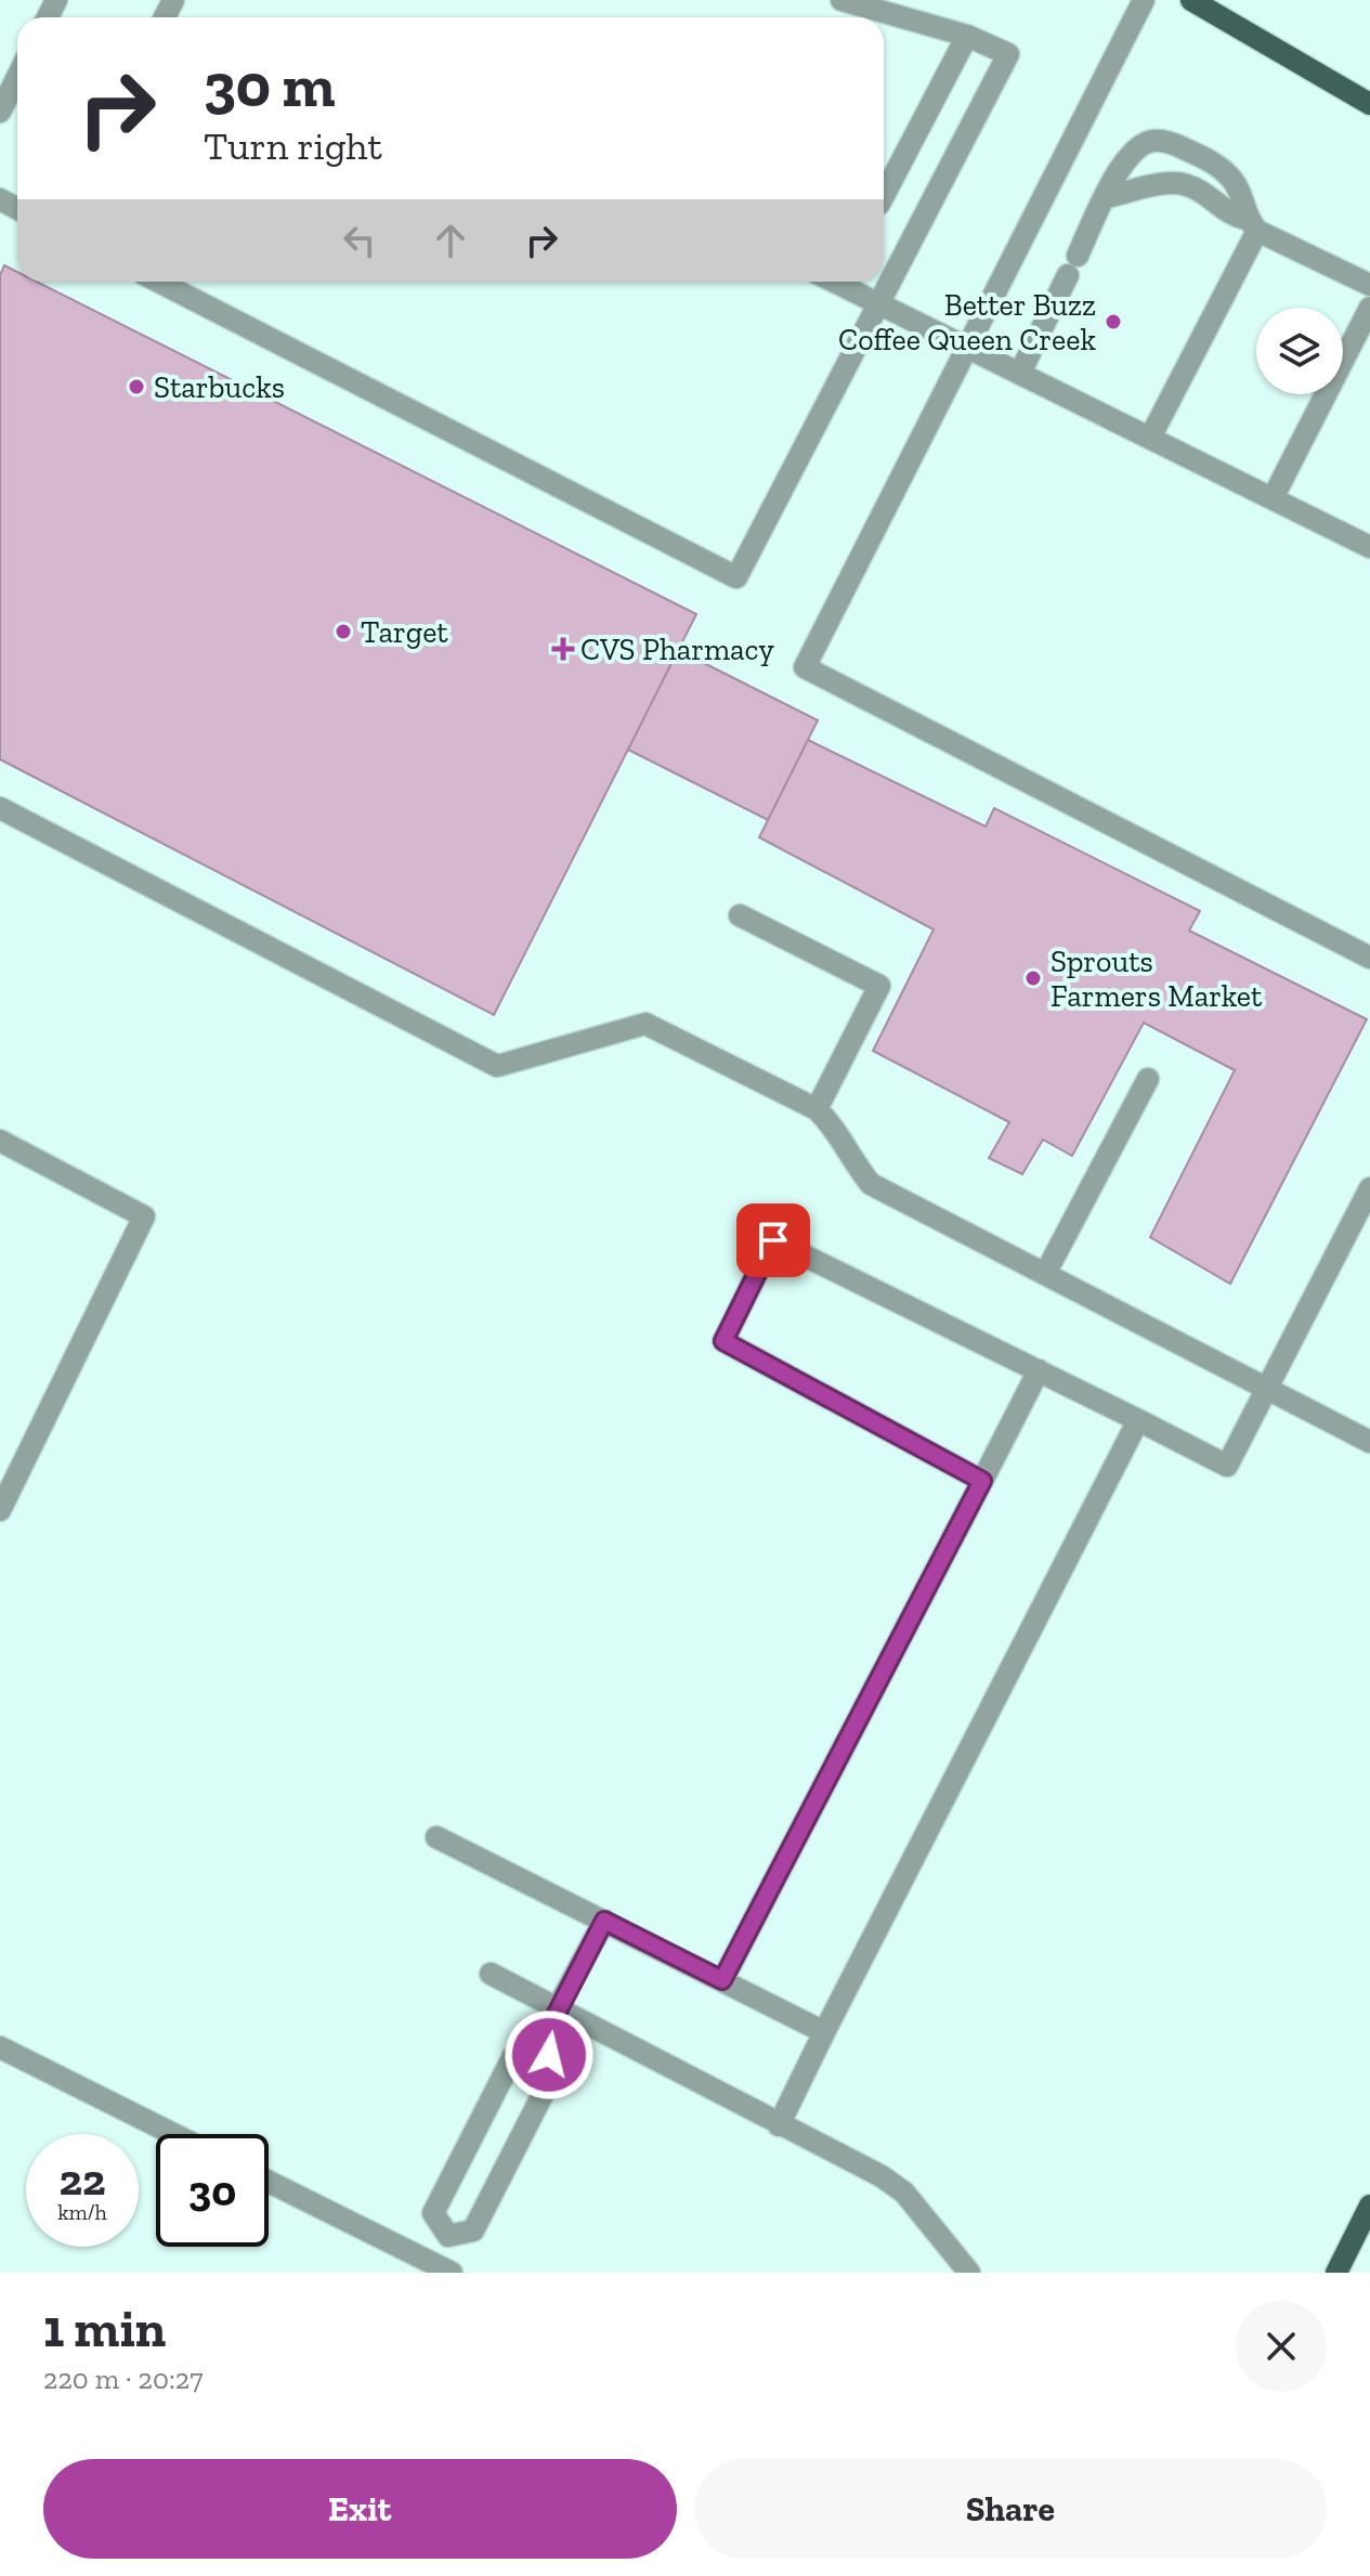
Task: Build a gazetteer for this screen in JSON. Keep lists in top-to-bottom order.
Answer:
{
  "places": {
    "other": [
      "Better Buzz Coffee Queen Creek",
      "Starbucks",
      "Target",
      "Sprouts Farmers Market"
    ],
    "health": ["CVS Pharmacy"]
  },
  "page": {
    "turn": ["30 m", "Turn right"],
    "speed": "22 km/h",
    "limit": "30",
    "heading": ["1 min", "220 m · 20:27"],
    "buttons": ["Exit", "Share"]
  }
}
